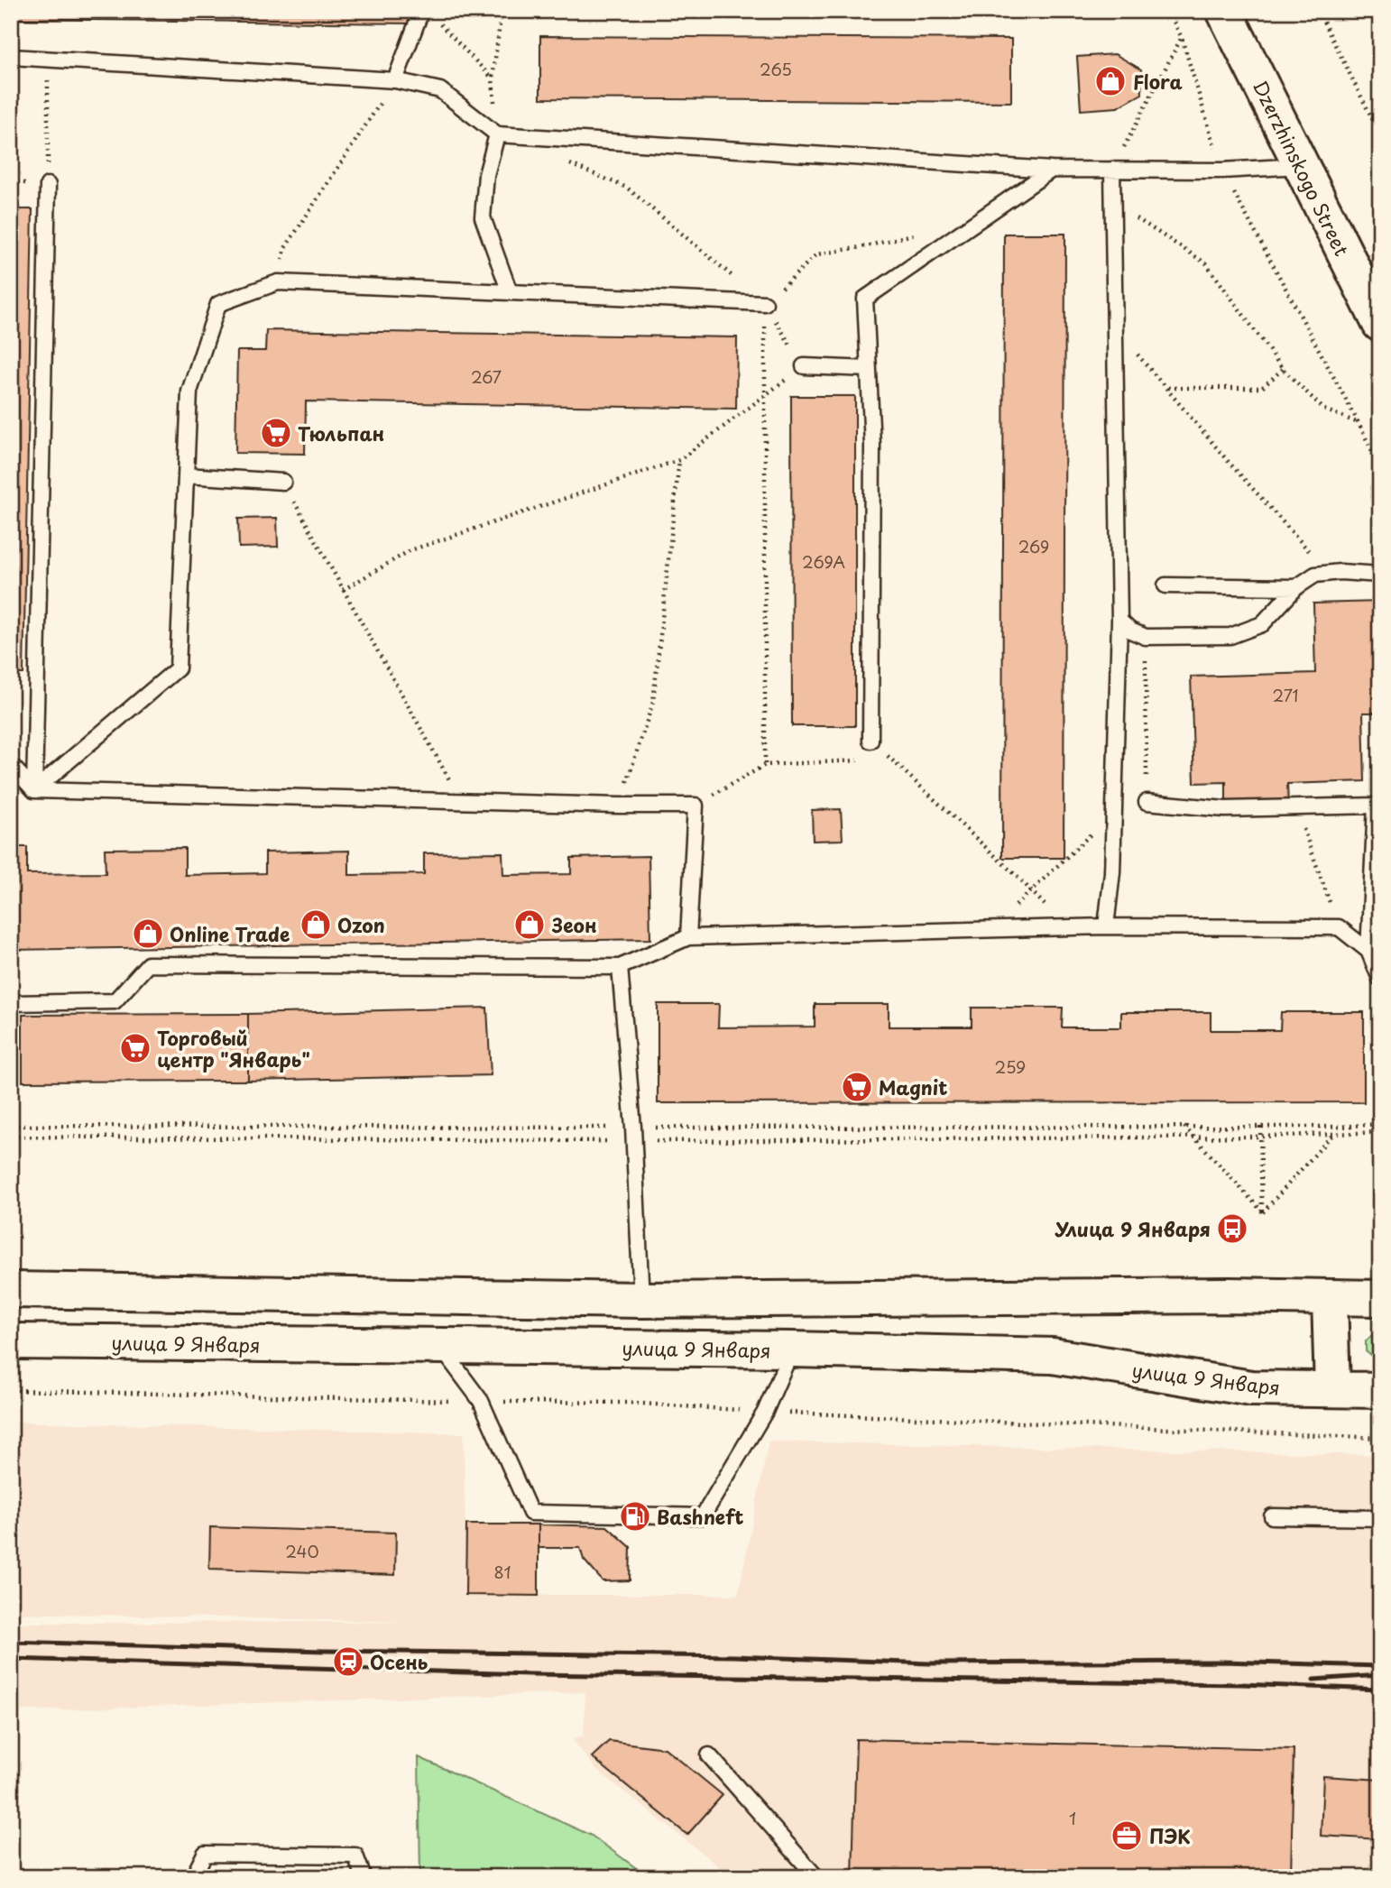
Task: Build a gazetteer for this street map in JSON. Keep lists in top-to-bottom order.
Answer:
{
  "streets": {
    "main road": ["Dzerzhinskogo Street", "улица 9 Января"]
  },
  "places": {
    "shop": [
      "Flora",
      "Ozon",
      "Зеон",
      "Online Trade"
    ],
    "supermarket": ["Тюльпан", "Торговый центр \"Январь\"", "Magnit"],
    "bus stop": ["Улица 9 Января"],
    "fuel station": ["Bashneft"],
    "station": ["Осень"],
    "office": ["ПЭК"]
  },
  "house_numbers": [
    "265",
    "267",
    "269",
    "269А",
    "271",
    "259",
    "240",
    "81",
    "1"
  ]
}
